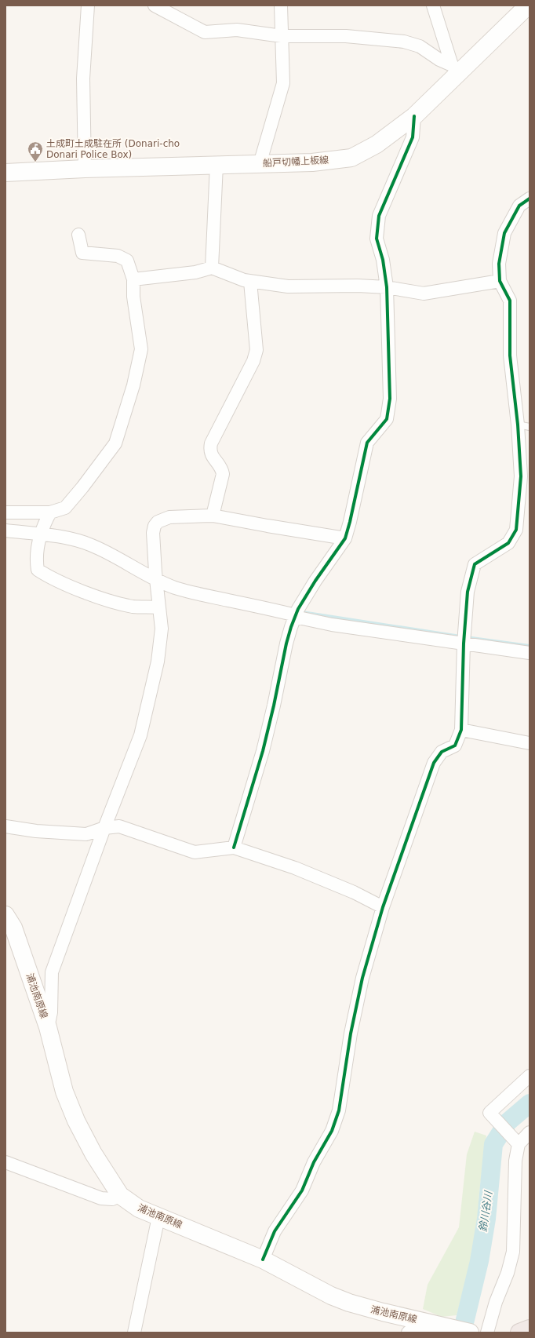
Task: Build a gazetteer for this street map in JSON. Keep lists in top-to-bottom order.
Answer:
{
  "streets": {
    "main road": ["船戸切幡上板線", "浦池南原線"]
  },
  "water": ["鈴川谷川"],
  "places": {
    "public building": ["土成町土成駐在所 (Donari-cho Donari Police Box)"]
  }
}
